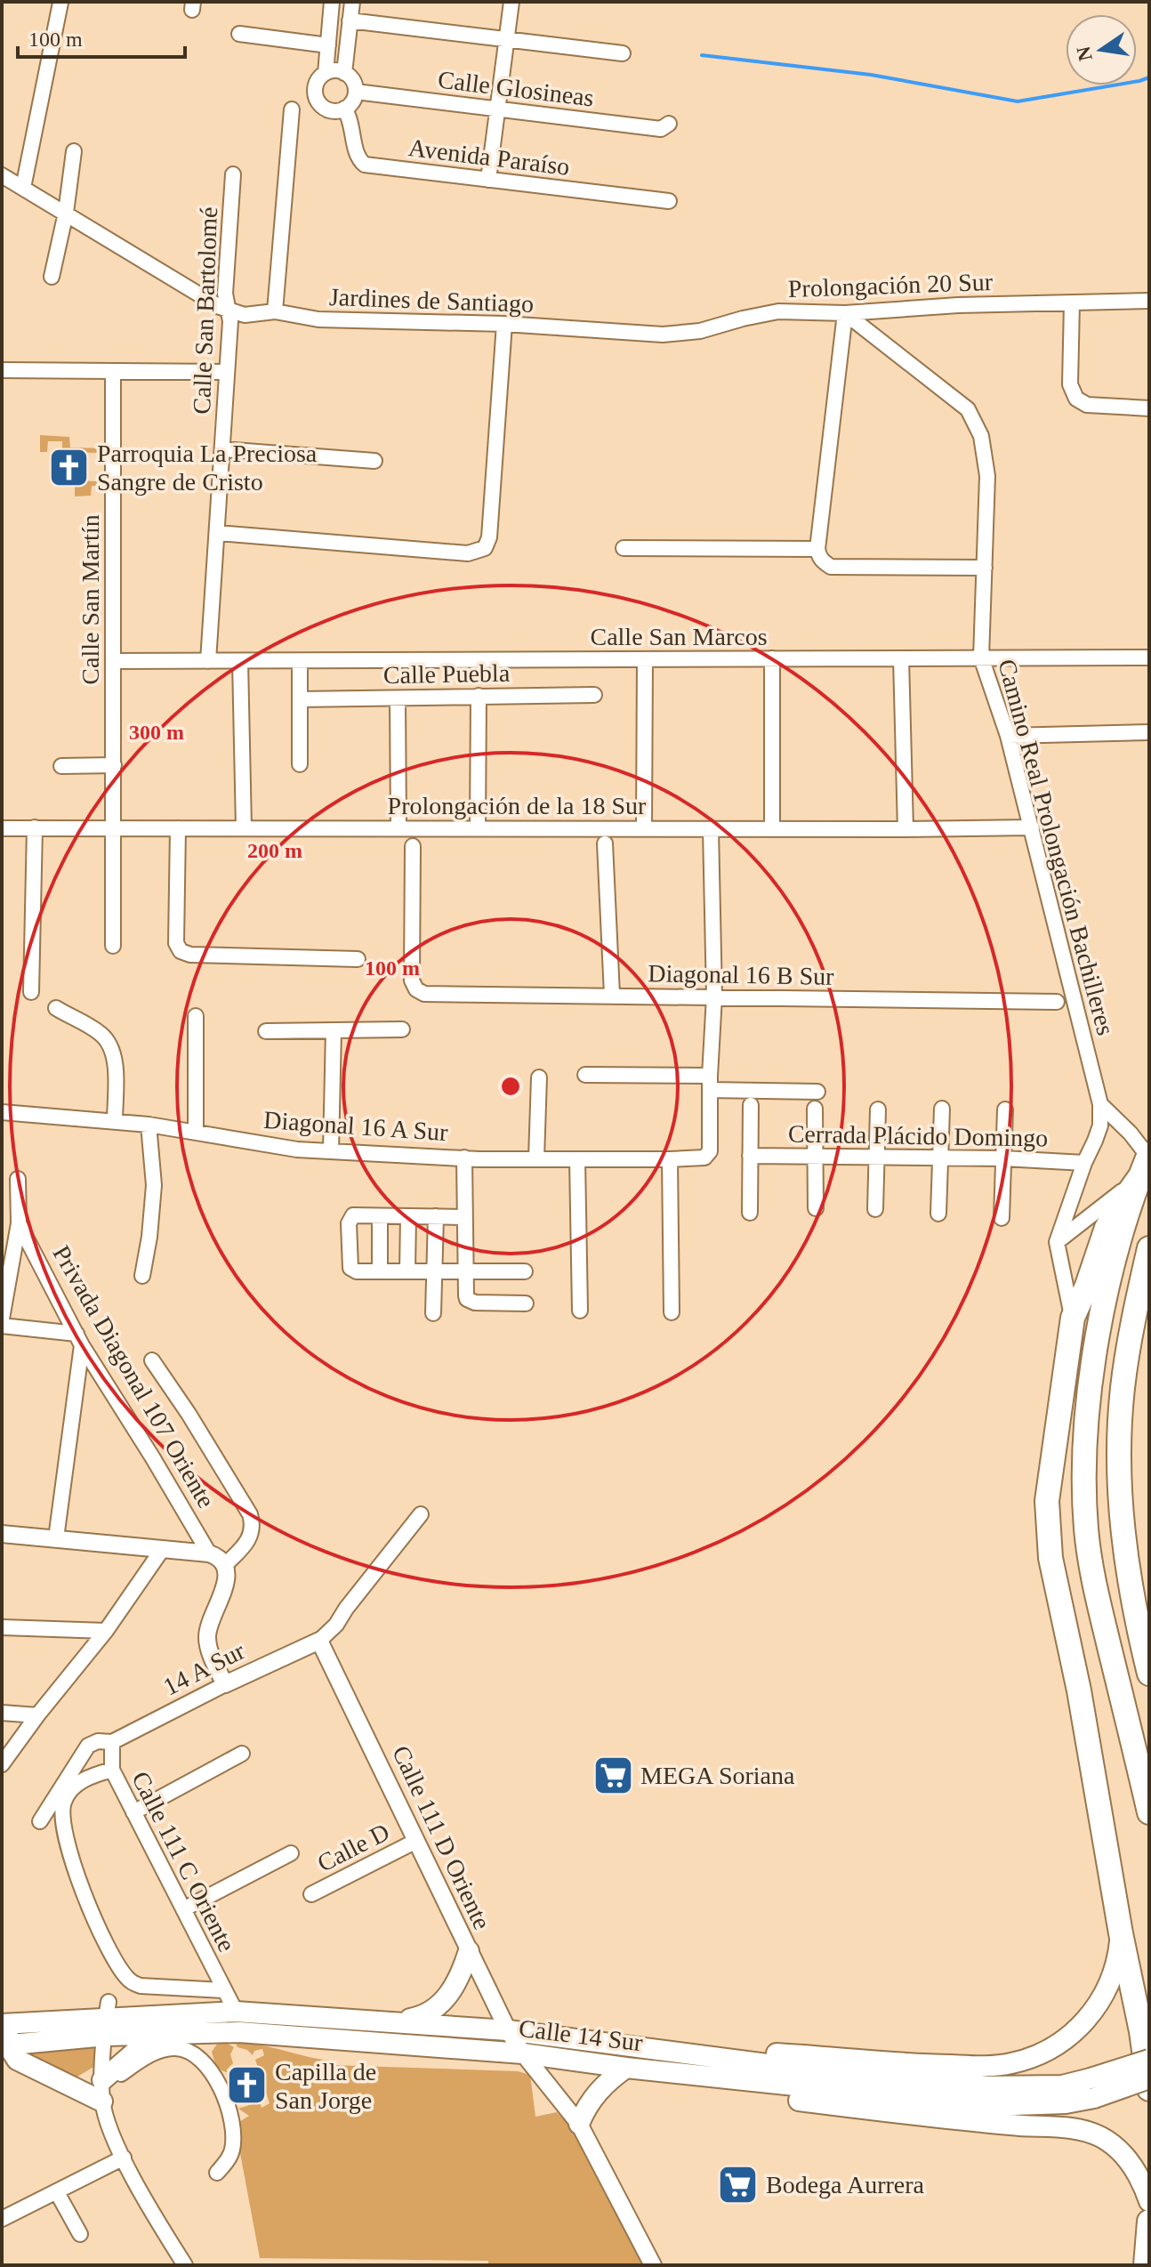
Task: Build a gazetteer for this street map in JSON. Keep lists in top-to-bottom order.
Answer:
{
  "streets": {
    "main road": ["Calle 14 Sur"],
    "street": [
      "Calle Glosineas",
      "Avenida Paraíso",
      "Prolongación 20 Sur",
      "Jardines de Santiago",
      "Calle San Bartolomé",
      "Calle San Martín",
      "Calle San Marcos",
      "Calle Puebla",
      "Prolongación de la 18 Sur",
      "Camino Real Prolongación Bachilleres",
      "Diagonal 16 B Sur",
      "Diagonal 16 A Sur",
      "Cerrada Plácido Domingo",
      "Privada Diagonal 107 Oriente",
      "14 A Sur",
      "Calle 111 D Oriente",
      "Calle D",
      "Calle 111 C Oriente"
    ]
  },
  "crossings": [
    ["Calle Glosineas", "Avenida Paraíso"],
    ["Prolongación 20 Sur", "Jardines de Santiago"],
    ["Prolongación 20 Sur", "Camino Real Prolongación Bachilleres"],
    ["Jardines de Santiago", "Calle San Bartolomé"],
    ["Calle San Bartolomé", "Calle San Marcos"],
    ["Calle San Martín", "Calle San Marcos"],
    ["Calle San Martín", "Prolongación de la 18 Sur"],
    ["Calle San Marcos", "Camino Real Prolongación Bachilleres"],
    ["Prolongación de la 18 Sur", "Camino Real Prolongación Bachilleres"],
    ["Camino Real Prolongación Bachilleres", "Cerrada Plácido Domingo"],
    ["14 A Sur", "Calle 111 D Oriente"],
    ["14 A Sur", "Calle 111 C Oriente"],
    ["Calle 111 D Oriente", "Calle D"],
    ["Calle 111 D Oriente", "Calle 14 Sur"],
    ["Calle 111 C Oriente", "Calle 14 Sur"]
  ],
  "places": {
    "church": ["Parroquia La Preciosa Sangre de Cristo", "Capilla de San Jorge"],
    "supermarket": ["MEGA Soriana", "Bodega Aurrera"]
  },
  "scale_bar": "100 m",
  "north": "left",
  "rings": ["300 m", "200 m", "100 m"]
}
